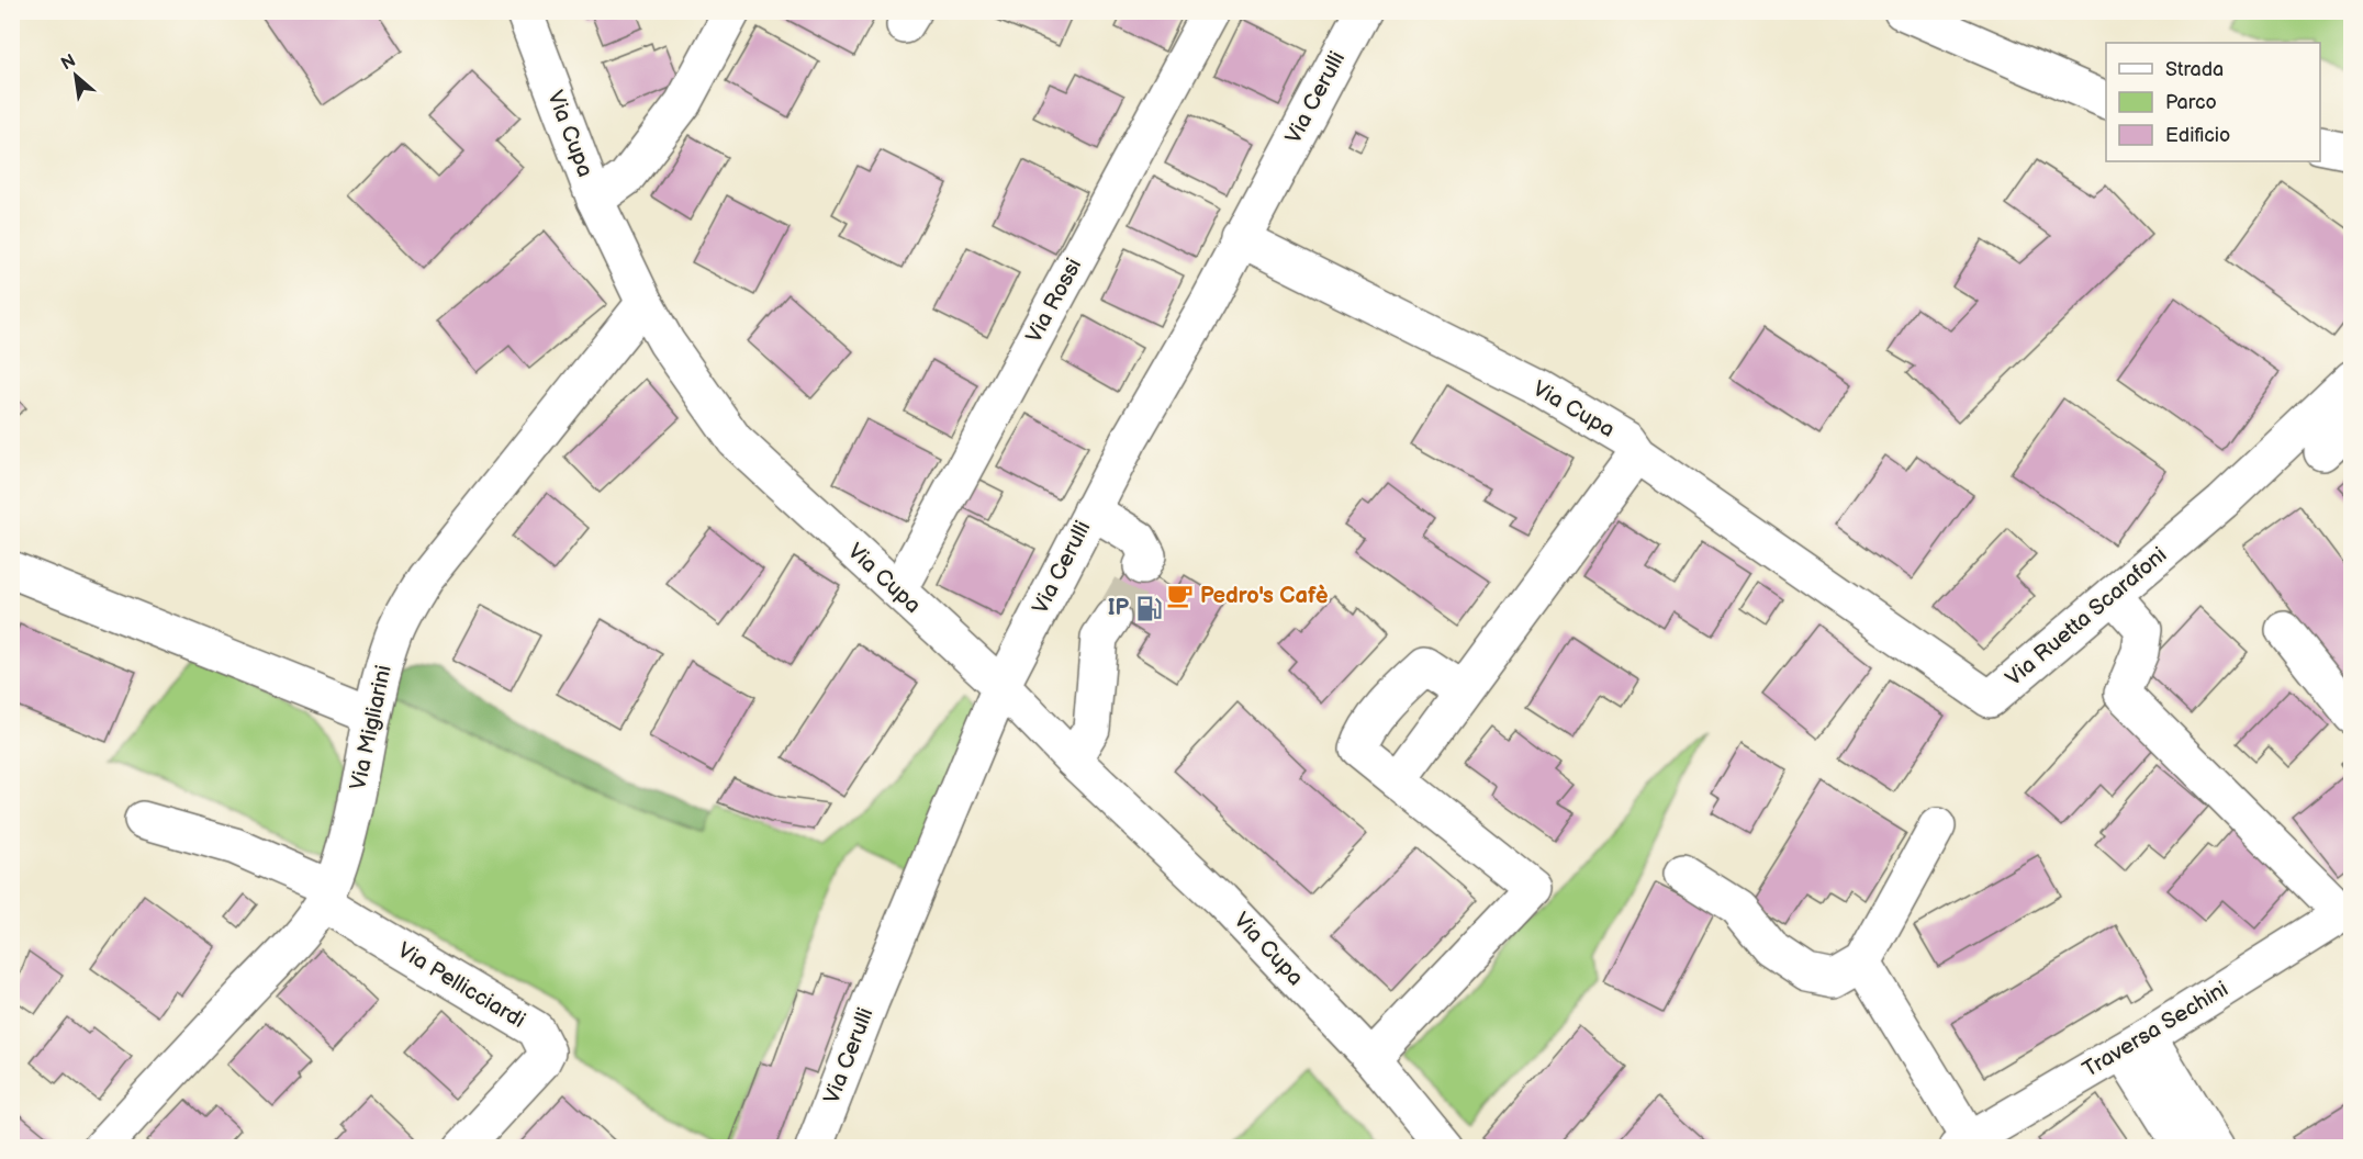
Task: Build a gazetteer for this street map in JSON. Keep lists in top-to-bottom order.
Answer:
{
  "streets": {
    "street": [
      "Via Cerulli",
      "Via Cupa",
      "Via Rossi",
      "Via Ruetta Scarafoni",
      "Via Migliarini",
      "Via Pellicciardi",
      "Traversa Sechini"
    ]
  },
  "crossings": [
    ["Via Cerulli", "Via Cupa"],
    ["Via Cupa", "Via Rossi"],
    ["Via Cupa", "Via Ruetta Scarafoni"],
    ["Via Cupa", "Via Migliarini"],
    ["Via Migliarini", "Via Pellicciardi"]
  ],
  "places": {
    "cafe": ["Pedro's Cafè"],
    "fuel station": ["IP"]
  },
  "legend": ["Strada", "Parco", "Edificio"],
  "north": "top left"
}
